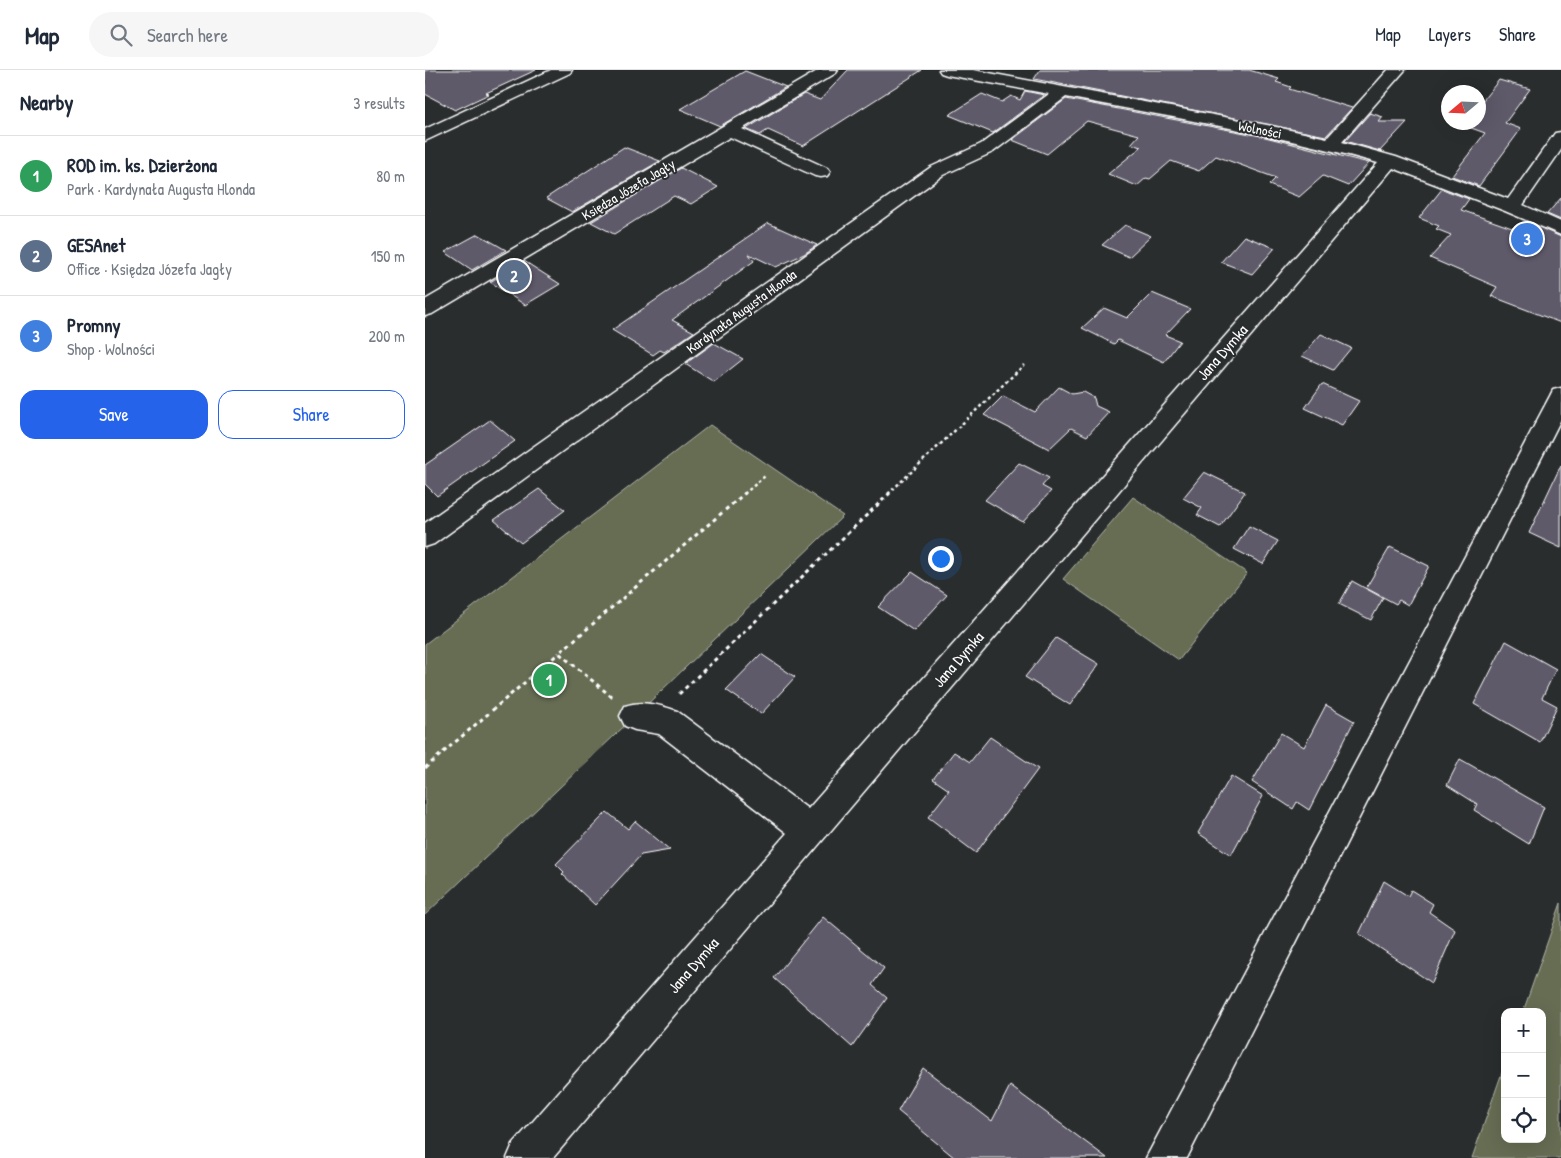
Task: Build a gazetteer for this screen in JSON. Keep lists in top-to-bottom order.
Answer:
{
  "streets": {
    "street": [
      "Wolności",
      "Księdza Józefa Jagły",
      "Kardynała Augusta Hlonda",
      "Jana Dymka"
    ]
  },
  "crossings": [
    ["Wolności", "Kardynała Augusta Hlonda"],
    ["Wolności", "Jana Dymka"]
  ],
  "north": "left",
  "page": {
    "header": "Map",
    "search": "Search here",
    "nav": ["Map", "Layers", "Share"],
    "heading": ["Nearby", "3 results"],
    "list": [
      {
        "mark": "1",
        "name": "ROD im. ks. Dzierżona",
        "note": "Park · Kardynała Augusta Hlonda",
        "value": "80 m"
      },
      {
        "mark": "2",
        "name": "GESAnet",
        "note": "Office · Księdza Józefa Jagły",
        "value": "150 m"
      },
      {
        "mark": "3",
        "name": "Promny",
        "note": "Shop · Wolności",
        "value": "200 m"
      }
    ],
    "pins": ["3", "2", "1"],
    "buttons": ["Save", "Share"],
    "map_buttons": ["+", "−"]
  }
}
